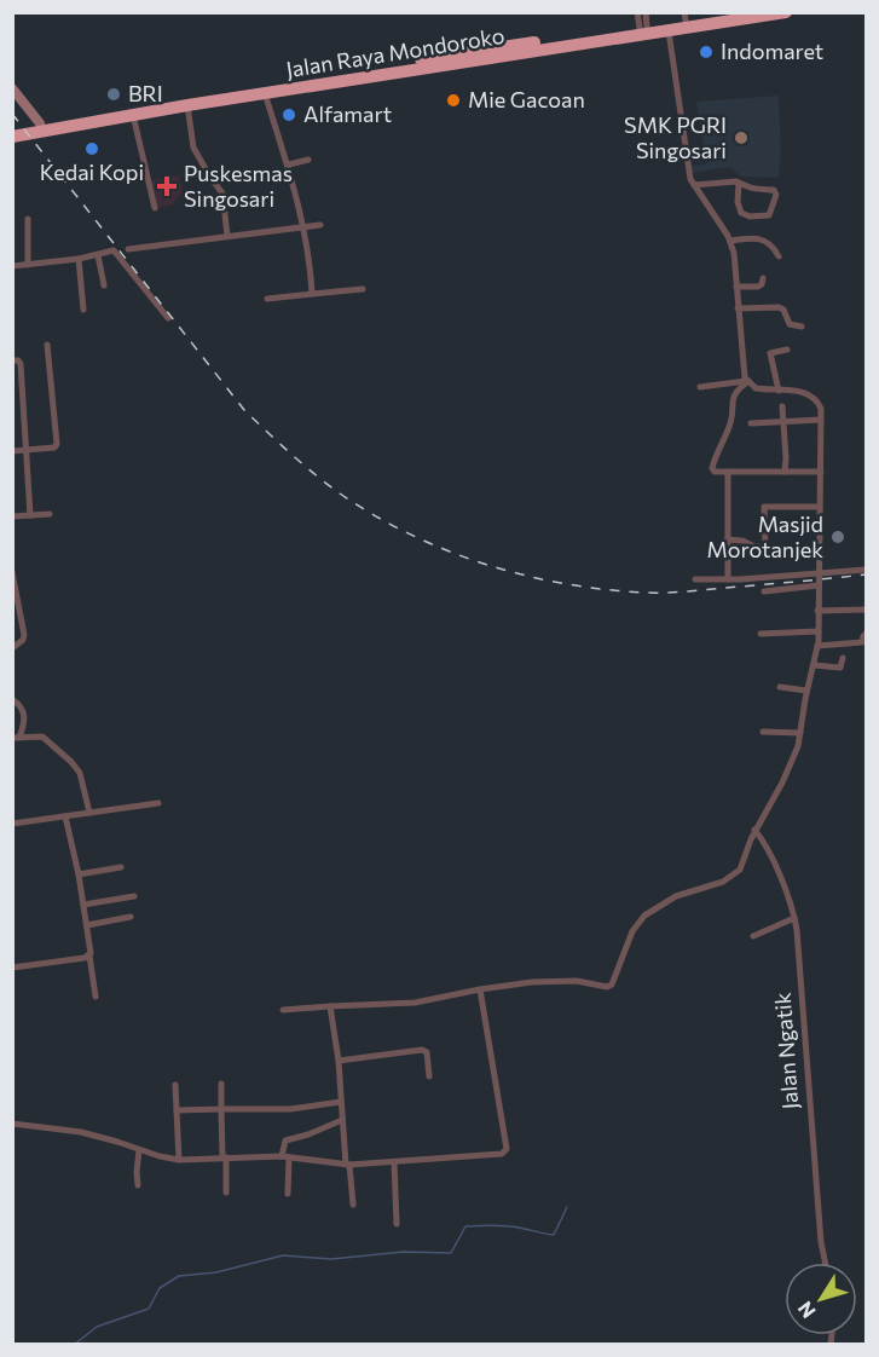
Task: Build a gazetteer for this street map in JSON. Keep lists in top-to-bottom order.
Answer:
{
  "streets": {
    "highway": ["Jalan Raya Mondoroko"],
    "street": ["Jalan Ngatik"]
  },
  "places": {
    "other": [
      "Indomaret",
      "BRI",
      "Mie Gacoan",
      "Alfamart",
      "SMK PGRI Singosari",
      "Kedai Kopi",
      "Masjid Morotanjek"
    ],
    "health": ["Puskesmas Singosari"]
  },
  "north": "bottom left"
}
